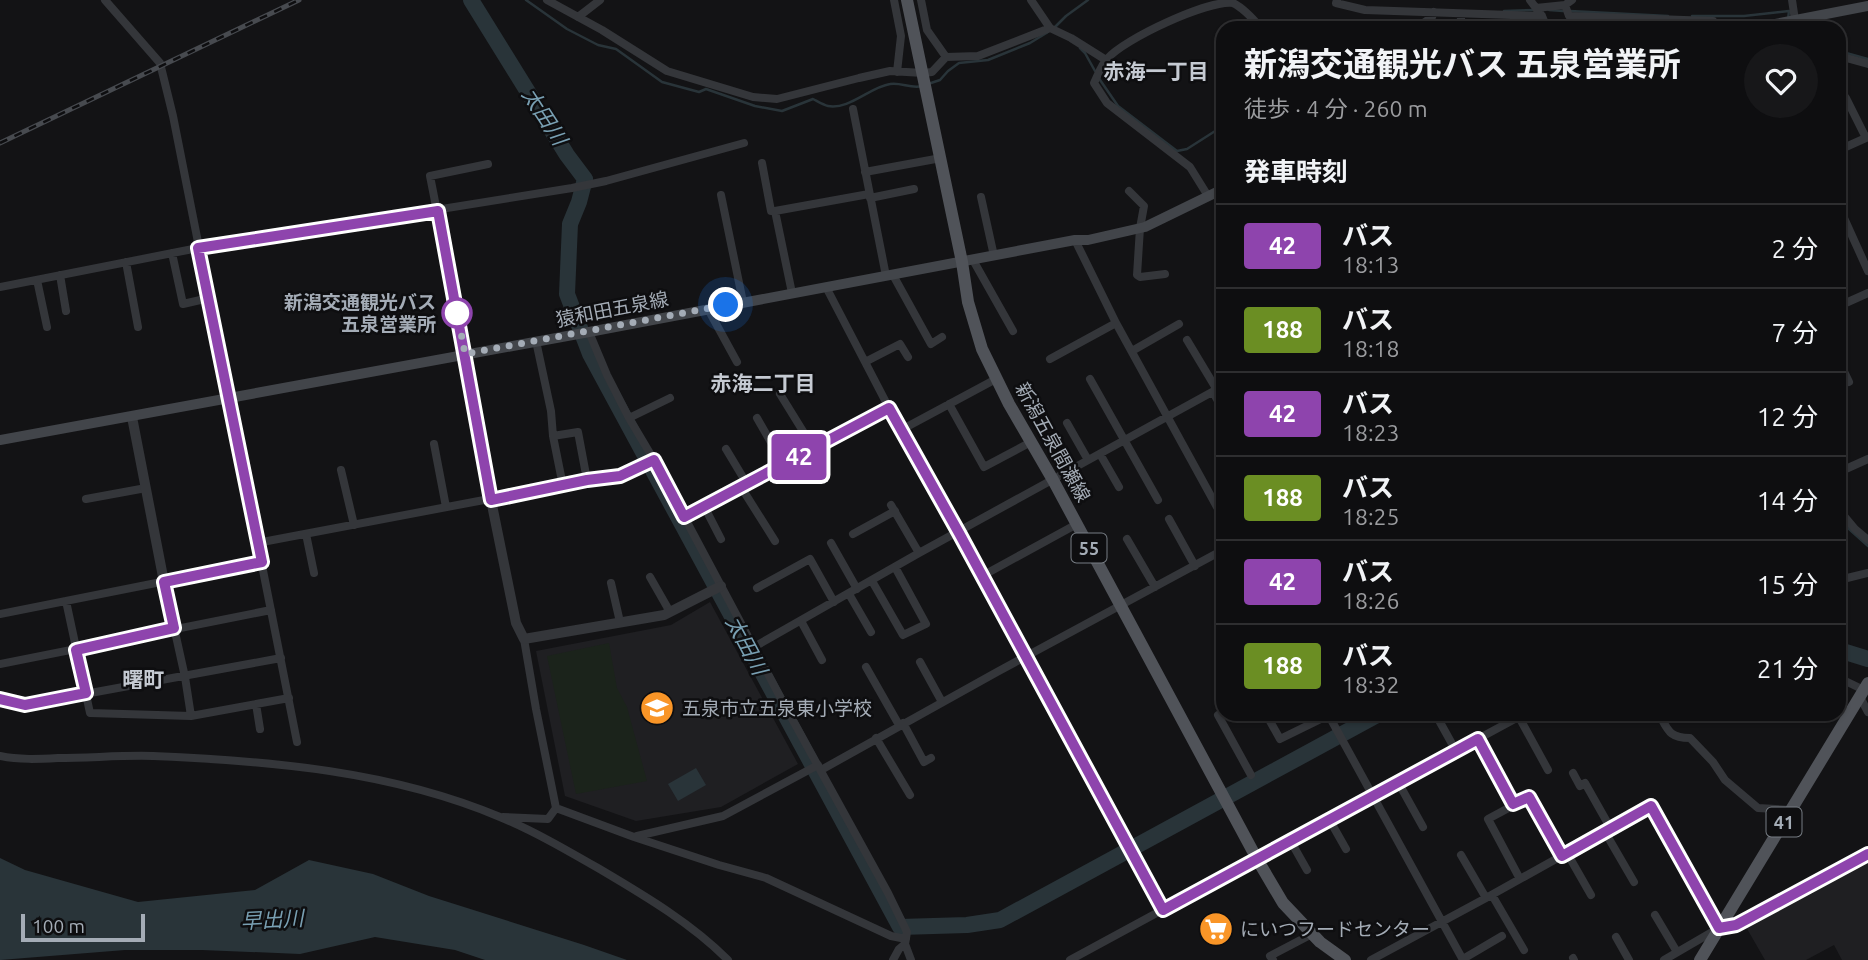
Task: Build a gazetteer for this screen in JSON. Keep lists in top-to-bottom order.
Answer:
{
  "streets": {
    "main road": [
      "猿和田五泉線",
      "新潟五泉間瀬線",
      "55",
      "41"
    ]
  },
  "crossings": [
    ["猿和田五泉線", "新潟五泉間瀬線"]
  ],
  "districts": ["赤海一丁目", "赤海二丁目", "曙町"],
  "water": ["太田川", "早出川"],
  "places": {
    "other": ["新潟交通観光バス 五泉営業所"],
    "school or university": ["五泉市立五泉東小学校"],
    "supermarket": ["にいつフードセンター"]
  },
  "lines": ["bus line 42"],
  "scale_bar": "100 m",
  "page": {
    "on_map": "42",
    "heading": [
      ["新潟交通観光バス 五泉営業所", "徒歩 · 4 分 · 260 m"],
      "発車時刻"
    ],
    "list": [
      {
        "mark": "42",
        "name": "バス",
        "note": "18:13",
        "value": "2 分"
      },
      {
        "mark": "188",
        "name": "バス",
        "note": "18:18",
        "value": "7 分"
      },
      {
        "mark": "42",
        "name": "バス",
        "note": "18:23",
        "value": "12 分"
      },
      {
        "mark": "188",
        "name": "バス",
        "note": "18:25",
        "value": "14 分"
      },
      {
        "mark": "42",
        "name": "バス",
        "note": "18:26",
        "value": "15 分"
      },
      {
        "mark": "188",
        "name": "バス",
        "note": "18:32",
        "value": "21 分"
      }
    ],
    "scale": "100 m"
  }
}
